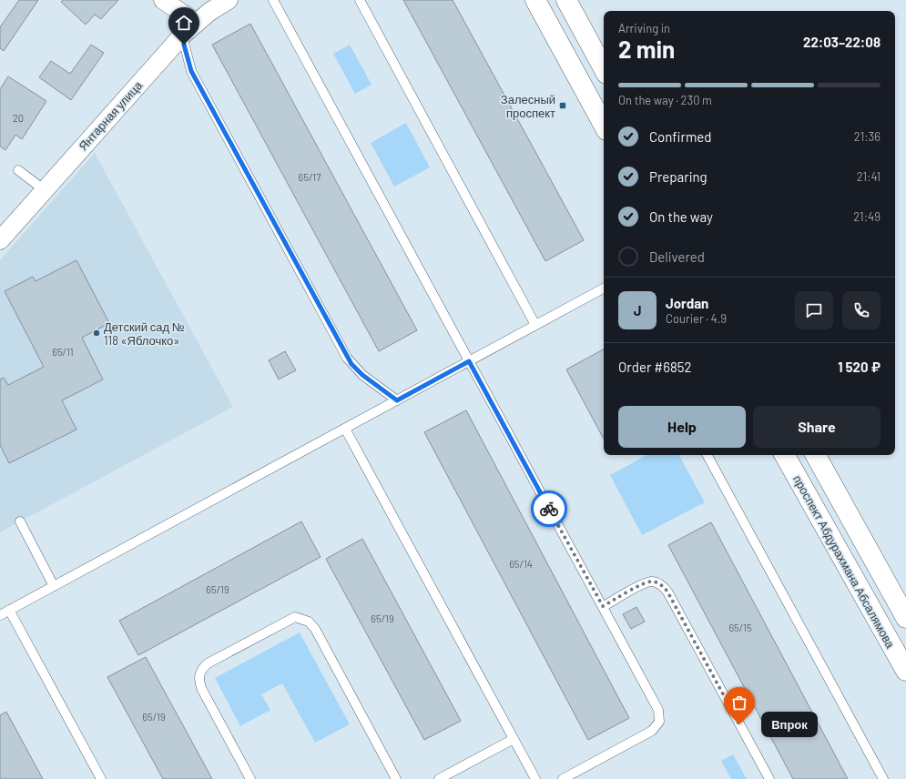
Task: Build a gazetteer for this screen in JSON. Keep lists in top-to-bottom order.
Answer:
{
  "streets": {
    "main road": ["проспект Абдурахмана Абсалямова"],
    "street": ["Янтарная улица"]
  },
  "places": {
    "transit": ["Залесный проспект"],
    "other": ["Детский сад № 118 «Яблочко»", "Впрок"]
  },
  "house_numbers": [
    "20",
    "65/17",
    "65/11",
    "65/14",
    "65/19",
    "65/19",
    "65/15",
    "65/19"
  ],
  "page": {
    "heading": ["2 min", "Arriving in", "22:03–22:08"],
    "panel": [
      "Jordan",
      "Courier · 4.9",
      "Order #6852",
      "1 520 ₽"
    ],
    "bar": "On the way · 230 m",
    "list": [
      ["Confirmed", "21:36"],
      ["Preparing", "21:41"],
      ["On the way", "21:49"],
      "Delivered"
    ],
    "round": "J",
    "buttons": ["Help", "Share"],
    "bubble": "Впрок"
  }
}
